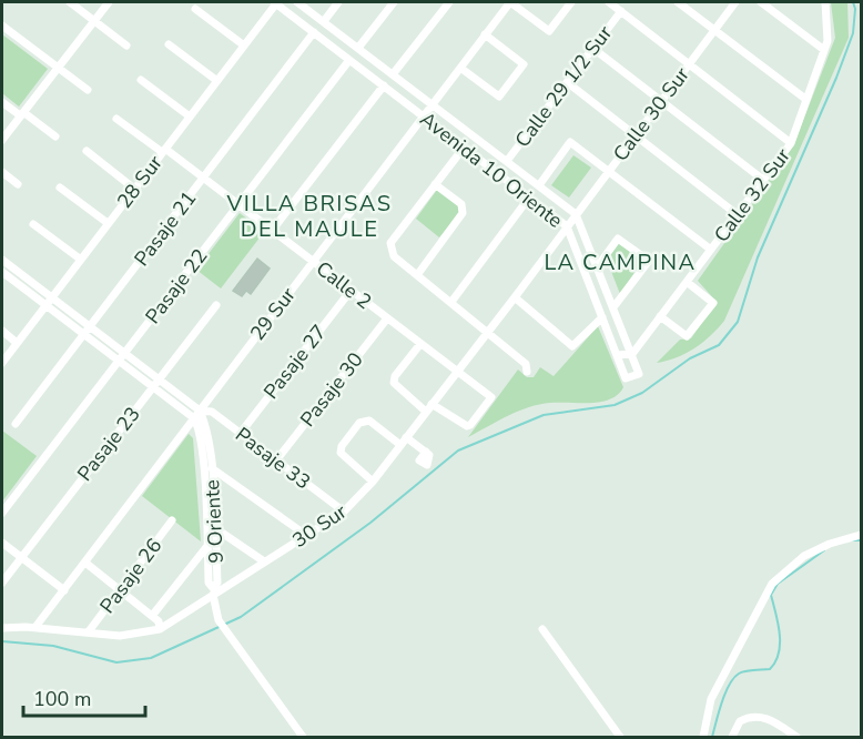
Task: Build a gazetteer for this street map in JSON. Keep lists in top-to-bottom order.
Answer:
{
  "streets": {
    "street": [
      "Calle 29 1/2 Sur",
      "Calle 30 Sur",
      "Avenida 10 Oriente",
      "28 Sur",
      "Calle 32 Sur",
      "Pasaje 21",
      "Calle 2",
      "Pasaje 22",
      "29 Sur",
      "Pasaje 27",
      "Pasaje 30",
      "Pasaje 23",
      "Pasaje 33",
      "9 Oriente",
      "30 Sur",
      "Pasaje 26"
    ]
  },
  "crossings": [
    ["Calle 29 1/2 Sur", "Avenida 10 Oriente"],
    ["Calle 30 Sur", "Avenida 10 Oriente"],
    ["Calle 30 Sur", "30 Sur"],
    ["Avenida 10 Oriente", "28 Sur"],
    ["Avenida 10 Oriente", "Calle 32 Sur"],
    ["Avenida 10 Oriente", "Pasaje 21"],
    ["Avenida 10 Oriente", "Pasaje 22"],
    ["Avenida 10 Oriente", "29 Sur"],
    ["Avenida 10 Oriente", "30 Sur"],
    ["28 Sur", "Calle 2"],
    ["Pasaje 21", "Calle 2"],
    ["Calle 2", "Pasaje 22"],
    ["Calle 2", "29 Sur"],
    ["Calle 2", "Pasaje 27"],
    ["Calle 2", "Pasaje 30"],
    ["Calle 2", "30 Sur"],
    ["29 Sur", "Pasaje 33"],
    ["29 Sur", "9 Oriente"],
    ["29 Sur", "30 Sur"],
    ["Pasaje 27", "Pasaje 33"],
    ["Pasaje 30", "Pasaje 33"],
    ["Pasaje 33", "9 Oriente"],
    ["Pasaje 33", "30 Sur"],
    ["9 Oriente", "30 Sur"],
    ["30 Sur", "Pasaje 26"]
  ],
  "districts": ["VILLA BRISAS DEL MAULE", "LA CAMPINA"],
  "scale_bar": "100 m"
}
